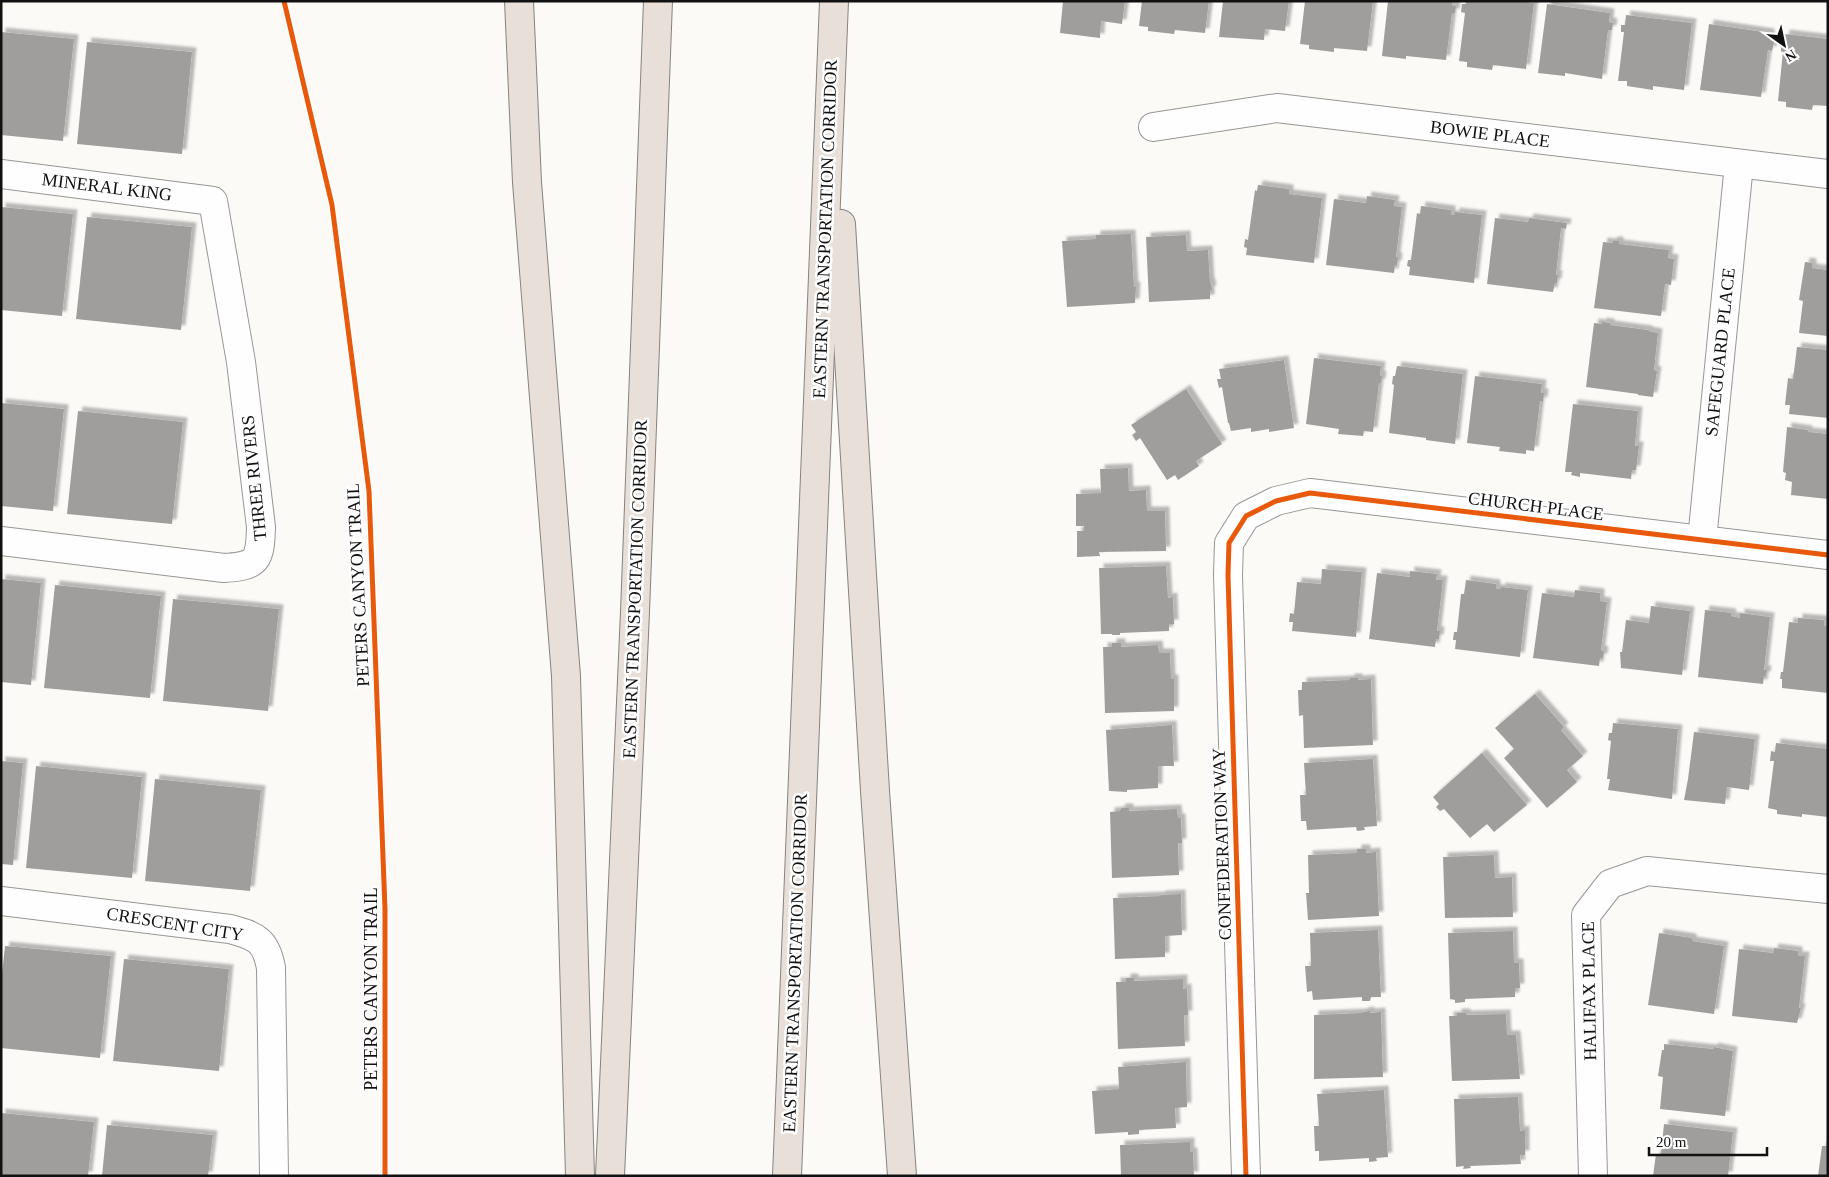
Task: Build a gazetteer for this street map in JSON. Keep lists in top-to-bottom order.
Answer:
{
  "streets": {
    "highway": ["EASTERN TRANSPORTATION CORRIDOR"],
    "street": [
      "BOWIE PLACE",
      "MINERAL KING",
      "SAFEGUARD PLACE",
      "THREE RIVERS",
      "CHURCH PLACE",
      "CONFEDERATION WAY",
      "CRESCENT CITY",
      "HALIFAX PLACE"
    ],
    "cycle path": ["PETERS CANYON TRAIL"]
  },
  "crossings": [
    ["BOWIE PLACE", "SAFEGUARD PLACE"],
    ["MINERAL KING", "THREE RIVERS"],
    ["SAFEGUARD PLACE", "CHURCH PLACE"],
    ["CHURCH PLACE", "CONFEDERATION WAY"]
  ],
  "scale_bar": "20 m",
  "north": "bottom right"
}
